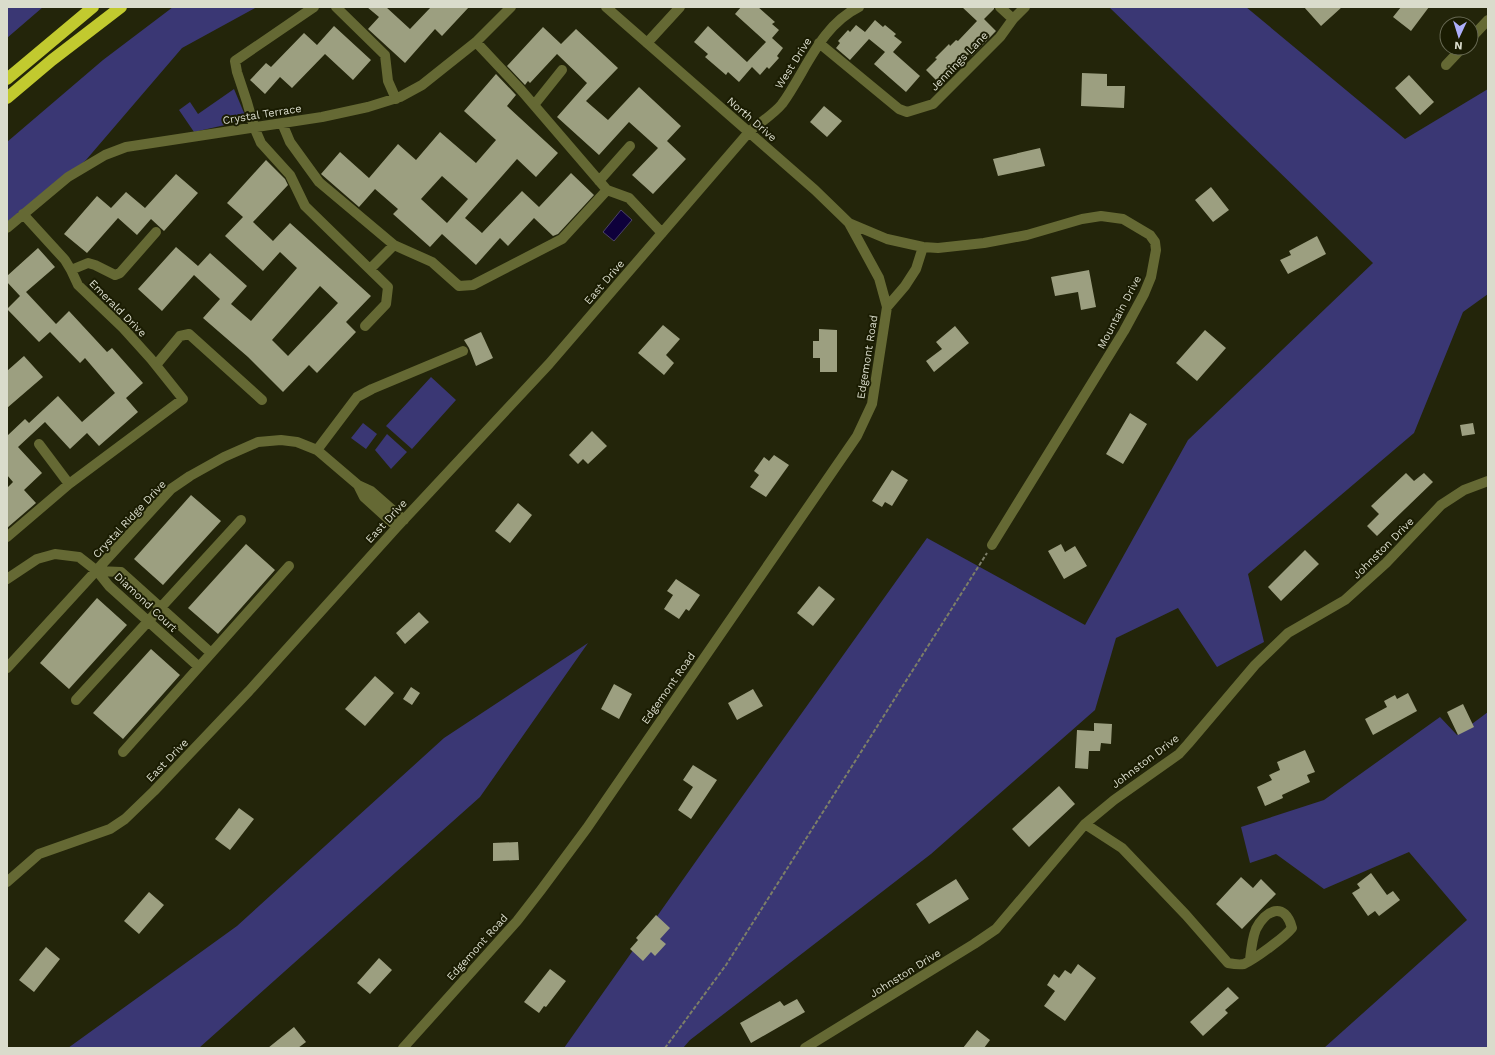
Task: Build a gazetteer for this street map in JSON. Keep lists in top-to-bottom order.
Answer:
{
  "streets": {
    "street": [
      "Jennings Lane",
      "West Drive",
      "Crystal Terrace",
      "North Drive",
      "East Drive",
      "Emerald Drive",
      "Mountain Drive",
      "Edgemont Road",
      "Crystal Ridge Drive",
      "Johnston Drive",
      "Diamond Court"
    ]
  },
  "crossings": [
    ["Jennings Lane", "West Drive"],
    ["West Drive", "North Drive"],
    ["West Drive", "East Drive"],
    ["Crystal Terrace", "Emerald Drive"],
    ["North Drive", "East Drive"],
    ["North Drive", "Mountain Drive"],
    ["North Drive", "Edgemont Road"],
    ["East Drive", "Crystal Ridge Drive"],
    ["Mountain Drive", "Edgemont Road"],
    ["Crystal Ridge Drive", "Diamond Court"]
  ],
  "north": "bottom"
}
